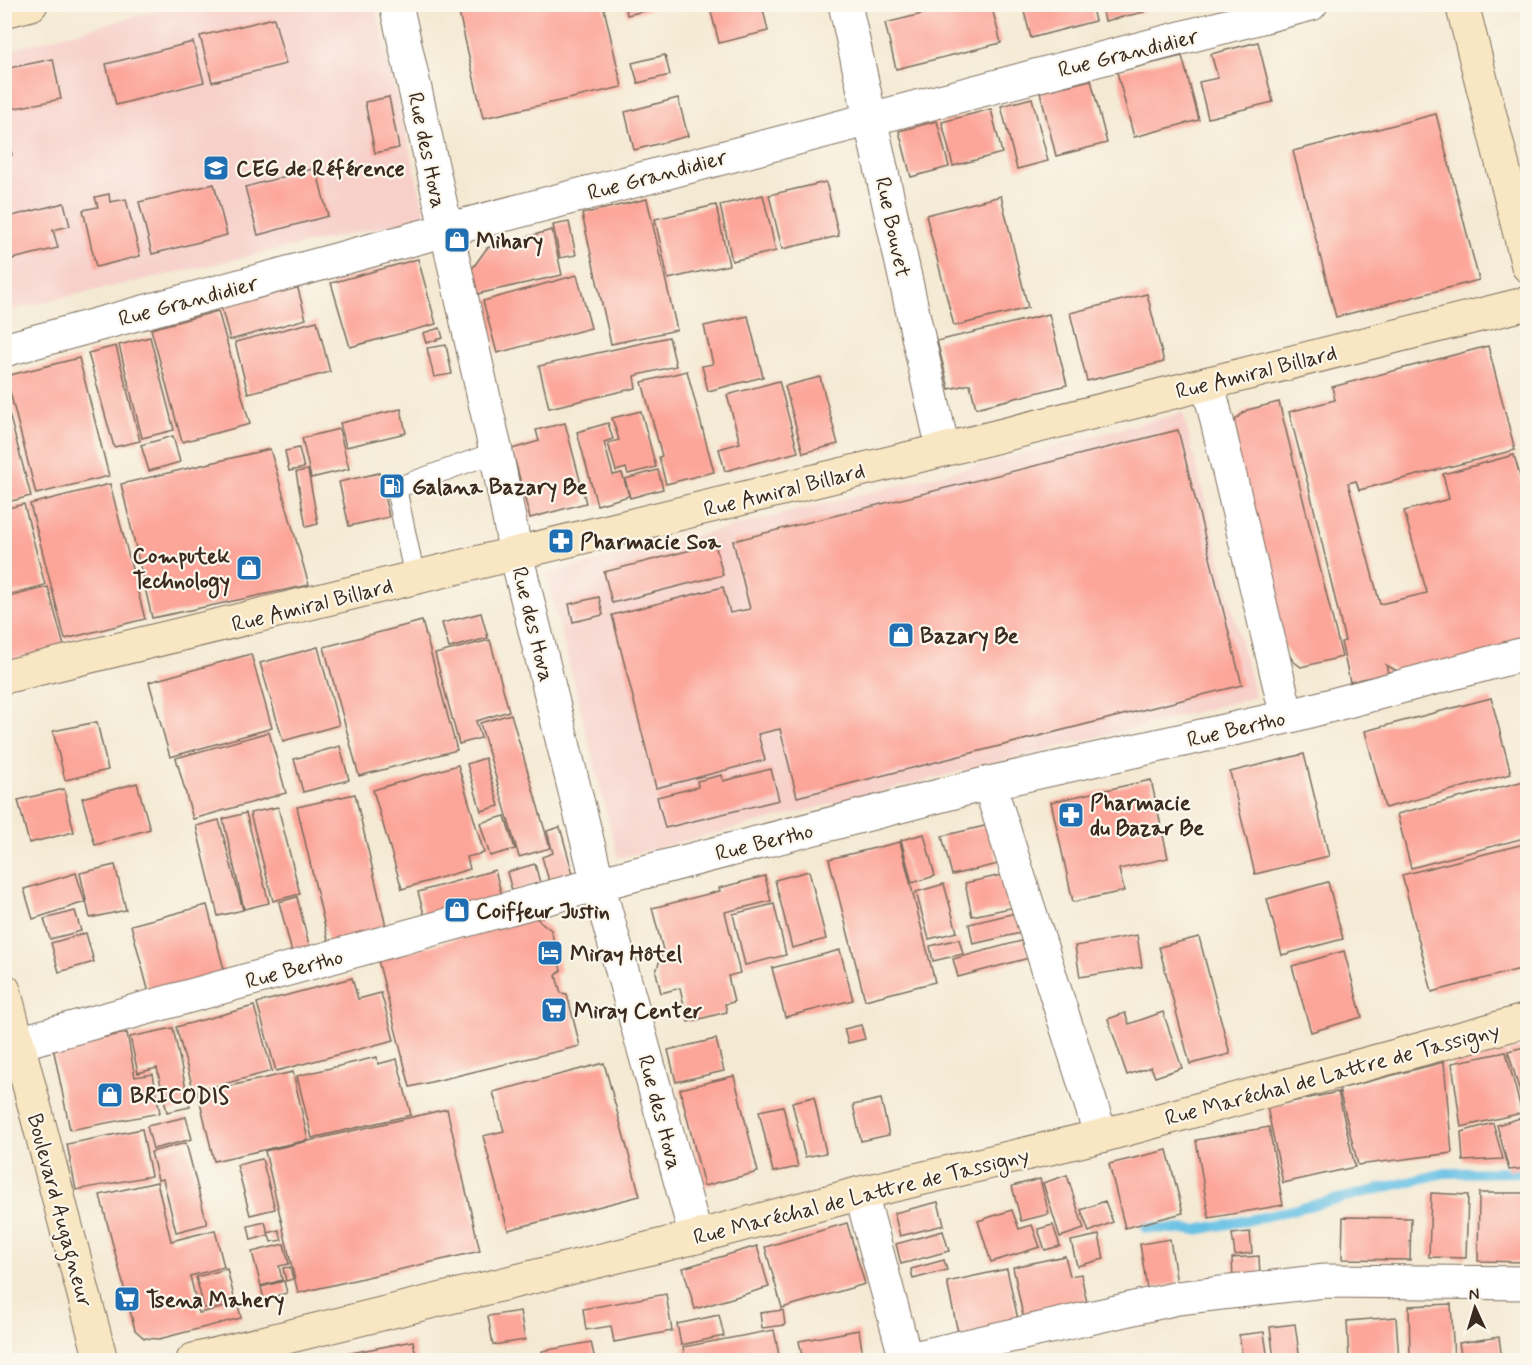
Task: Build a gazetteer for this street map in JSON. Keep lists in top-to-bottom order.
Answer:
{
  "streets": {
    "street": [
      "Rue Grandidier",
      "Rue des Hova",
      "Rue Bouvet",
      "Rue Amiral Billard",
      "Rue Bertho",
      "Rue Maréchal de Lattre de Tassigny",
      "Boulevard Augagneur"
    ]
  },
  "crossings": [
    ["Rue Grandidier", "Rue des Hova"],
    ["Rue Grandidier", "Rue Bouvet"],
    ["Rue des Hova", "Rue Amiral Billard"],
    ["Rue des Hova", "Rue Bertho"],
    ["Rue des Hova", "Rue Maréchal de Lattre de Tassigny"],
    ["Rue Bouvet", "Rue Amiral Billard"],
    ["Rue Bertho", "Boulevard Augagneur"]
  ],
  "places": {
    "school or university": ["CEG de Référence"],
    "shop": [
      "Mihary",
      "Computek Technology",
      "Bazary Be",
      "Coiffeur Justin",
      "BRICODIS"
    ],
    "fuel station": ["Galana Bazary Be"],
    "pharmacy": ["Pharmacie Soa", "Pharmacie du Bazar Be"],
    "hotel": ["Miray Hôtel"],
    "supermarket": ["Miray Center", "Tsena Mahery"]
  },
  "north": "top"
}
